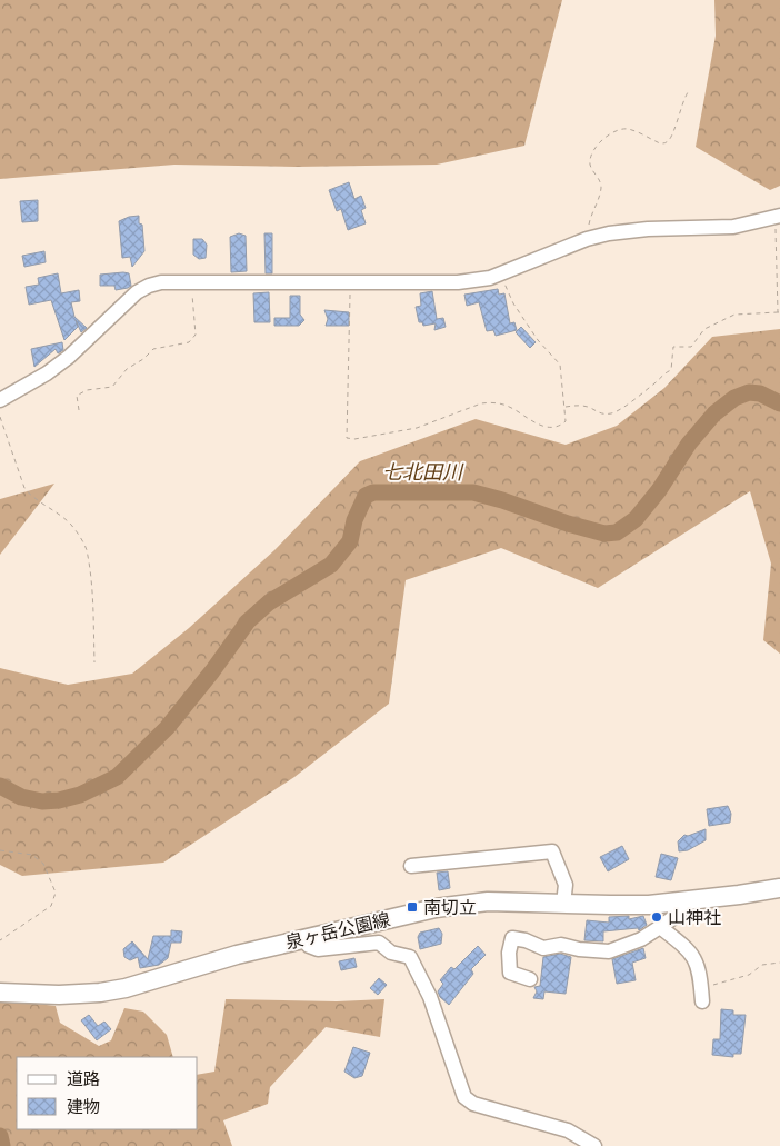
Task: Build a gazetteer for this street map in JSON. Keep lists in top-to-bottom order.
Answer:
{
  "streets": {
    "main road": ["泉ヶ岳公園線"]
  },
  "water": ["七北田川"],
  "places": {
    "transit": ["南切立"],
    "other": ["山神社"]
  },
  "legend": ["道路", "建物"]
}
